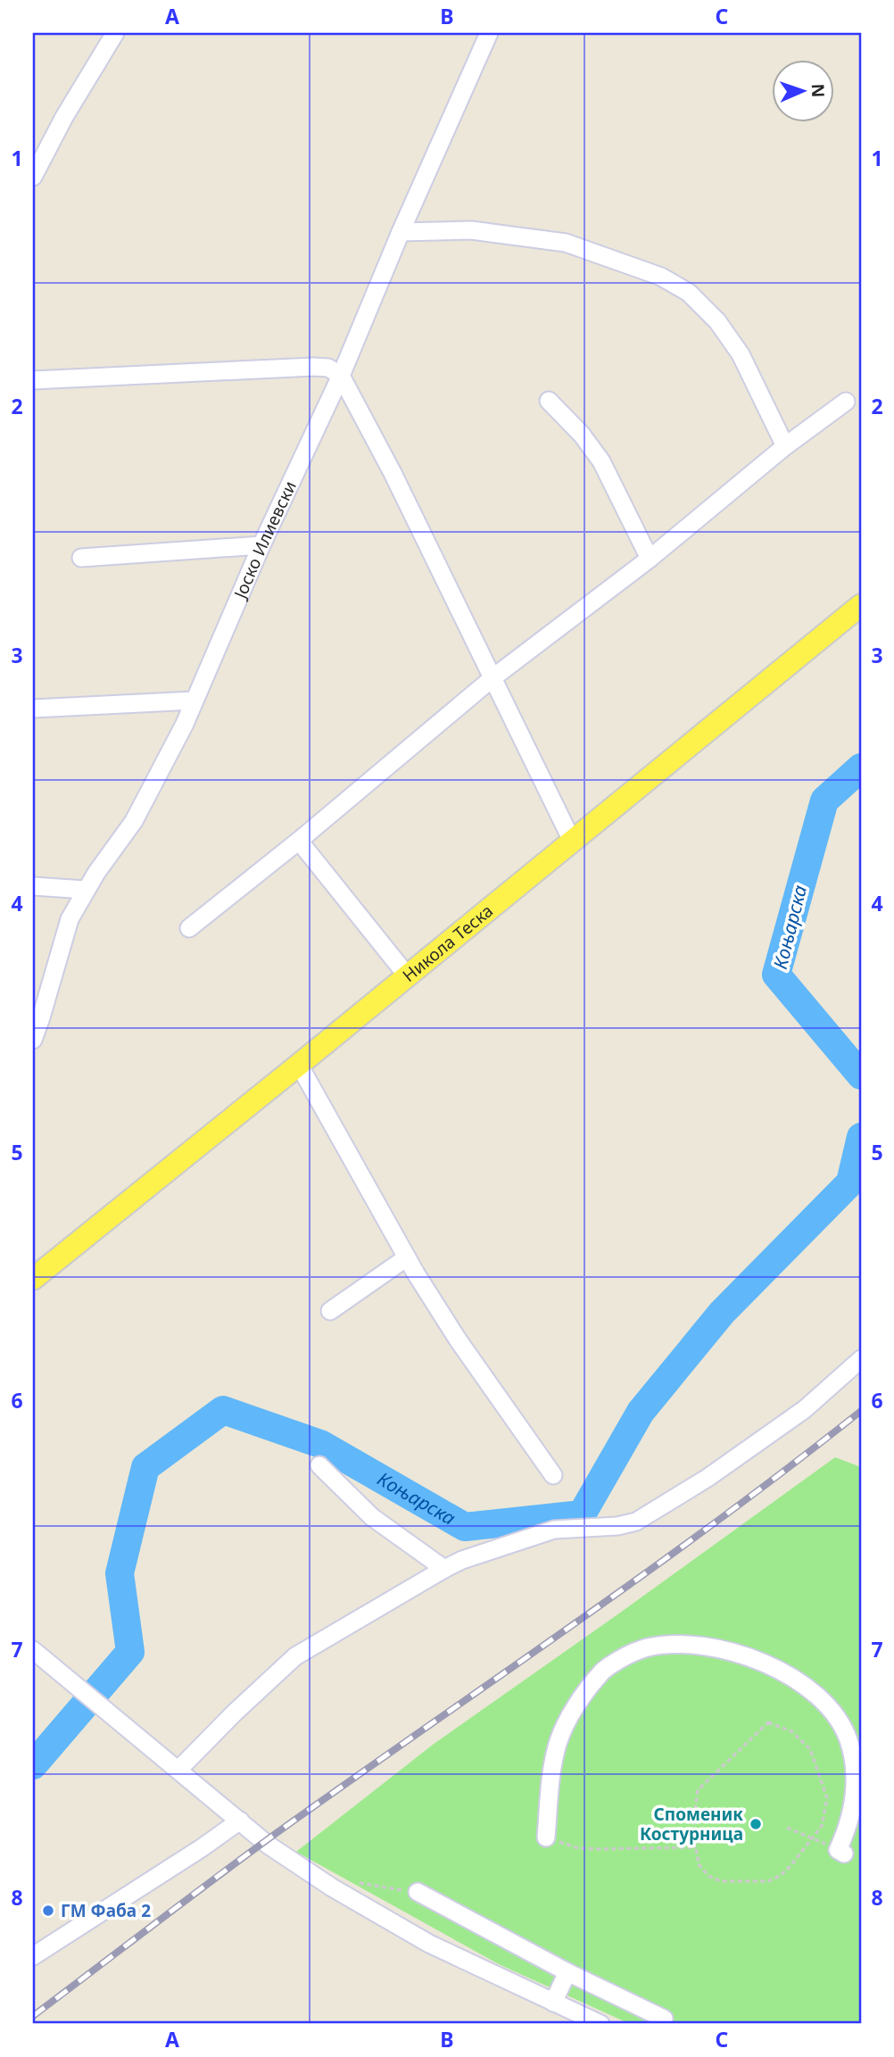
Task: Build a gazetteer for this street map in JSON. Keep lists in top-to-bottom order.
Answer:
{
  "streets": {
    "main road": ["Никола Теска"],
    "street": ["Јоско Илиевски"]
  },
  "water": ["Коњарска"],
  "places": ["Споменик Костурница", "ГМ Фаба 2"],
  "north": "right",
  "grid": {
    "columns": ["A", "B", "C"],
    "rows": [
      "1",
      "2",
      "3",
      "4",
      "5",
      "6",
      "7",
      "8"
    ]
  }
}
